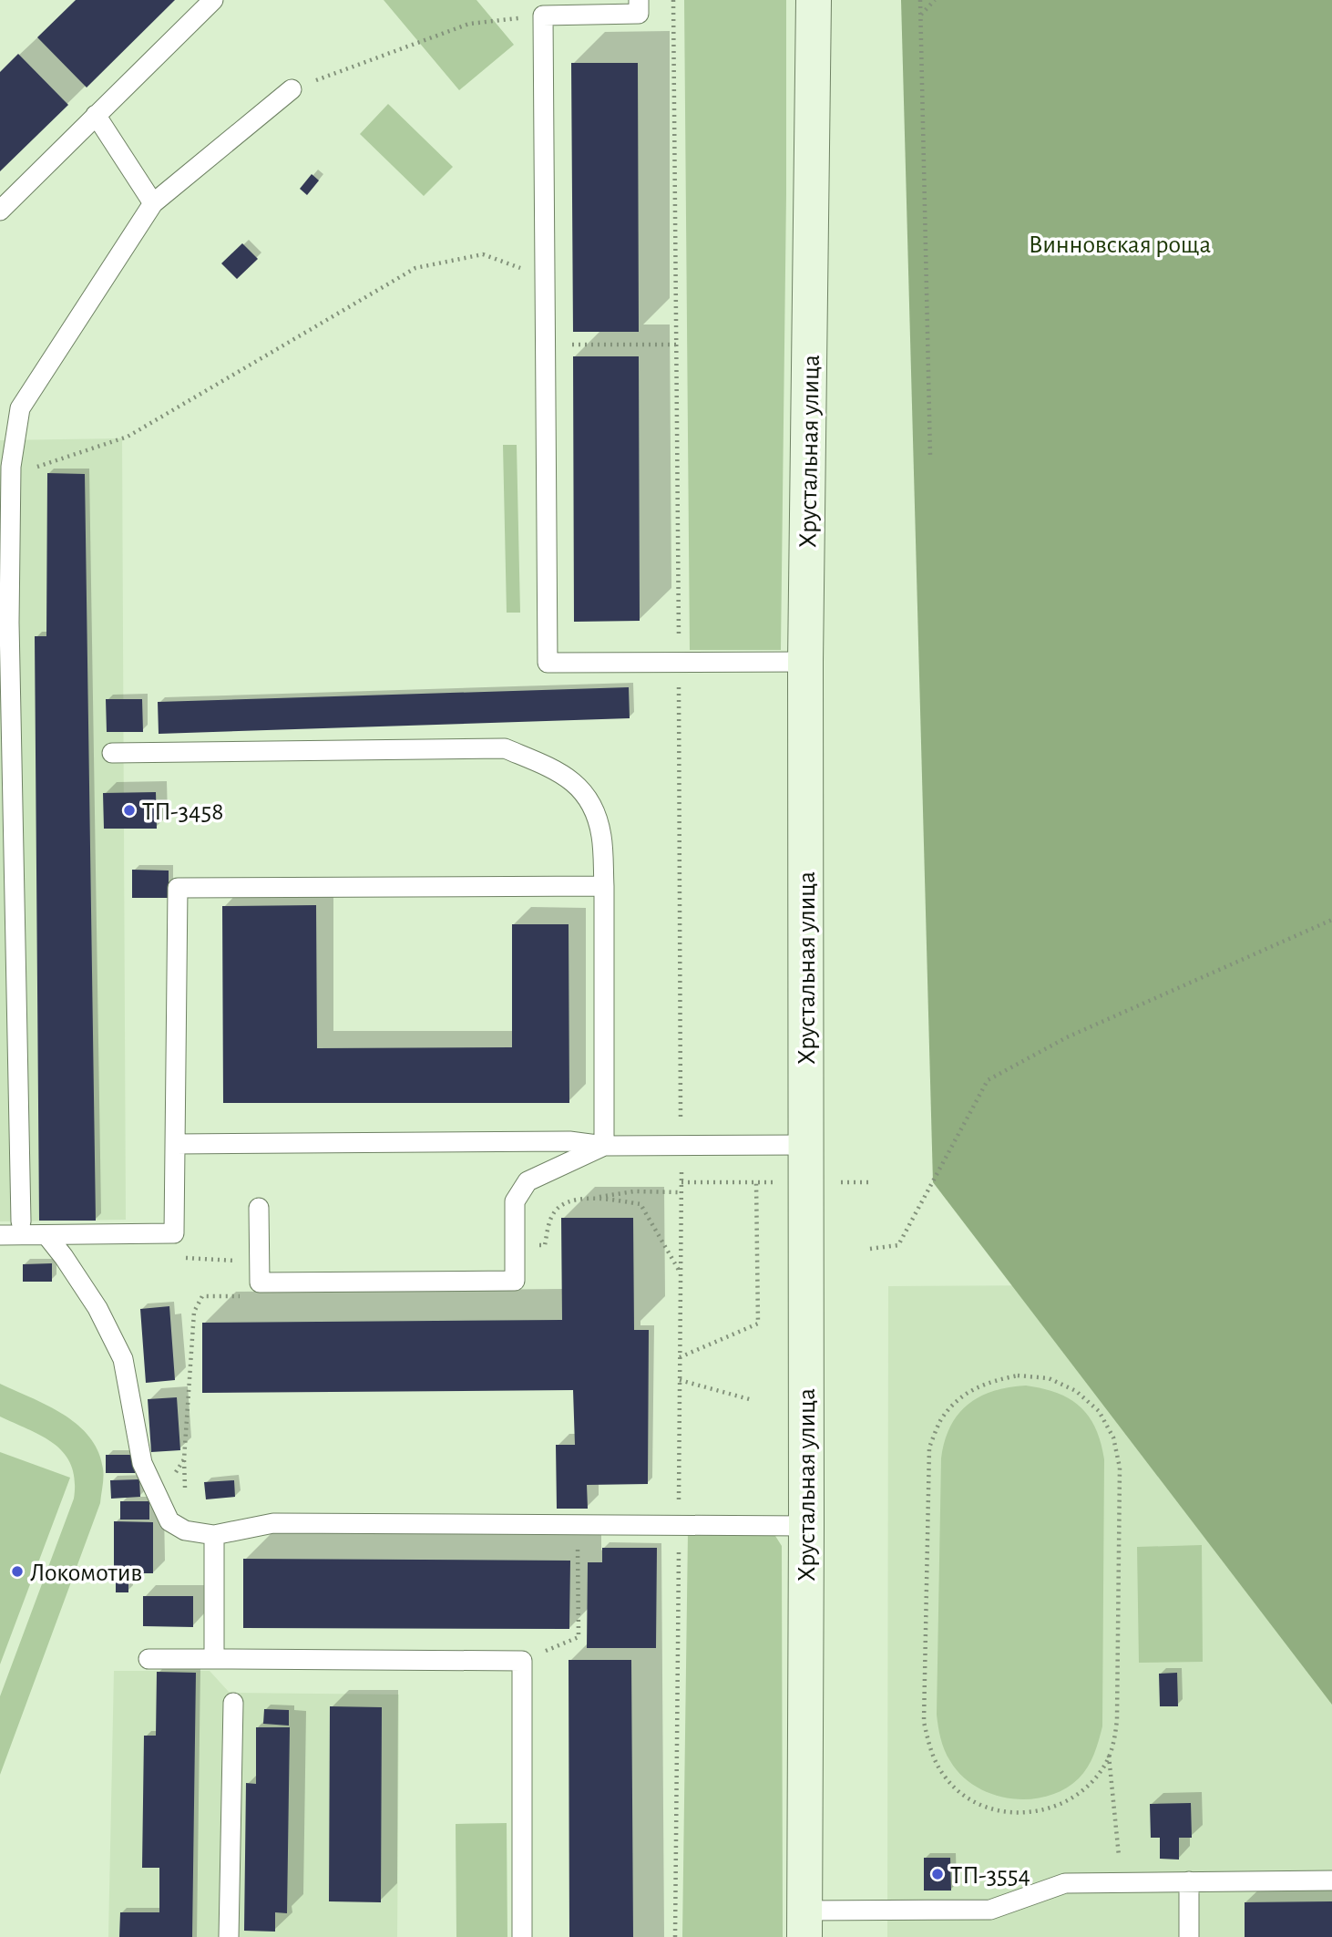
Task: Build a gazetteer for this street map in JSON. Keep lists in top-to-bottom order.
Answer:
{
  "streets": {
    "main road": ["Хрустальная улица"]
  },
  "parks": ["Винновская роща"],
  "places": ["ТП-3458", "Локомотив", "ТП-3554"]
}
